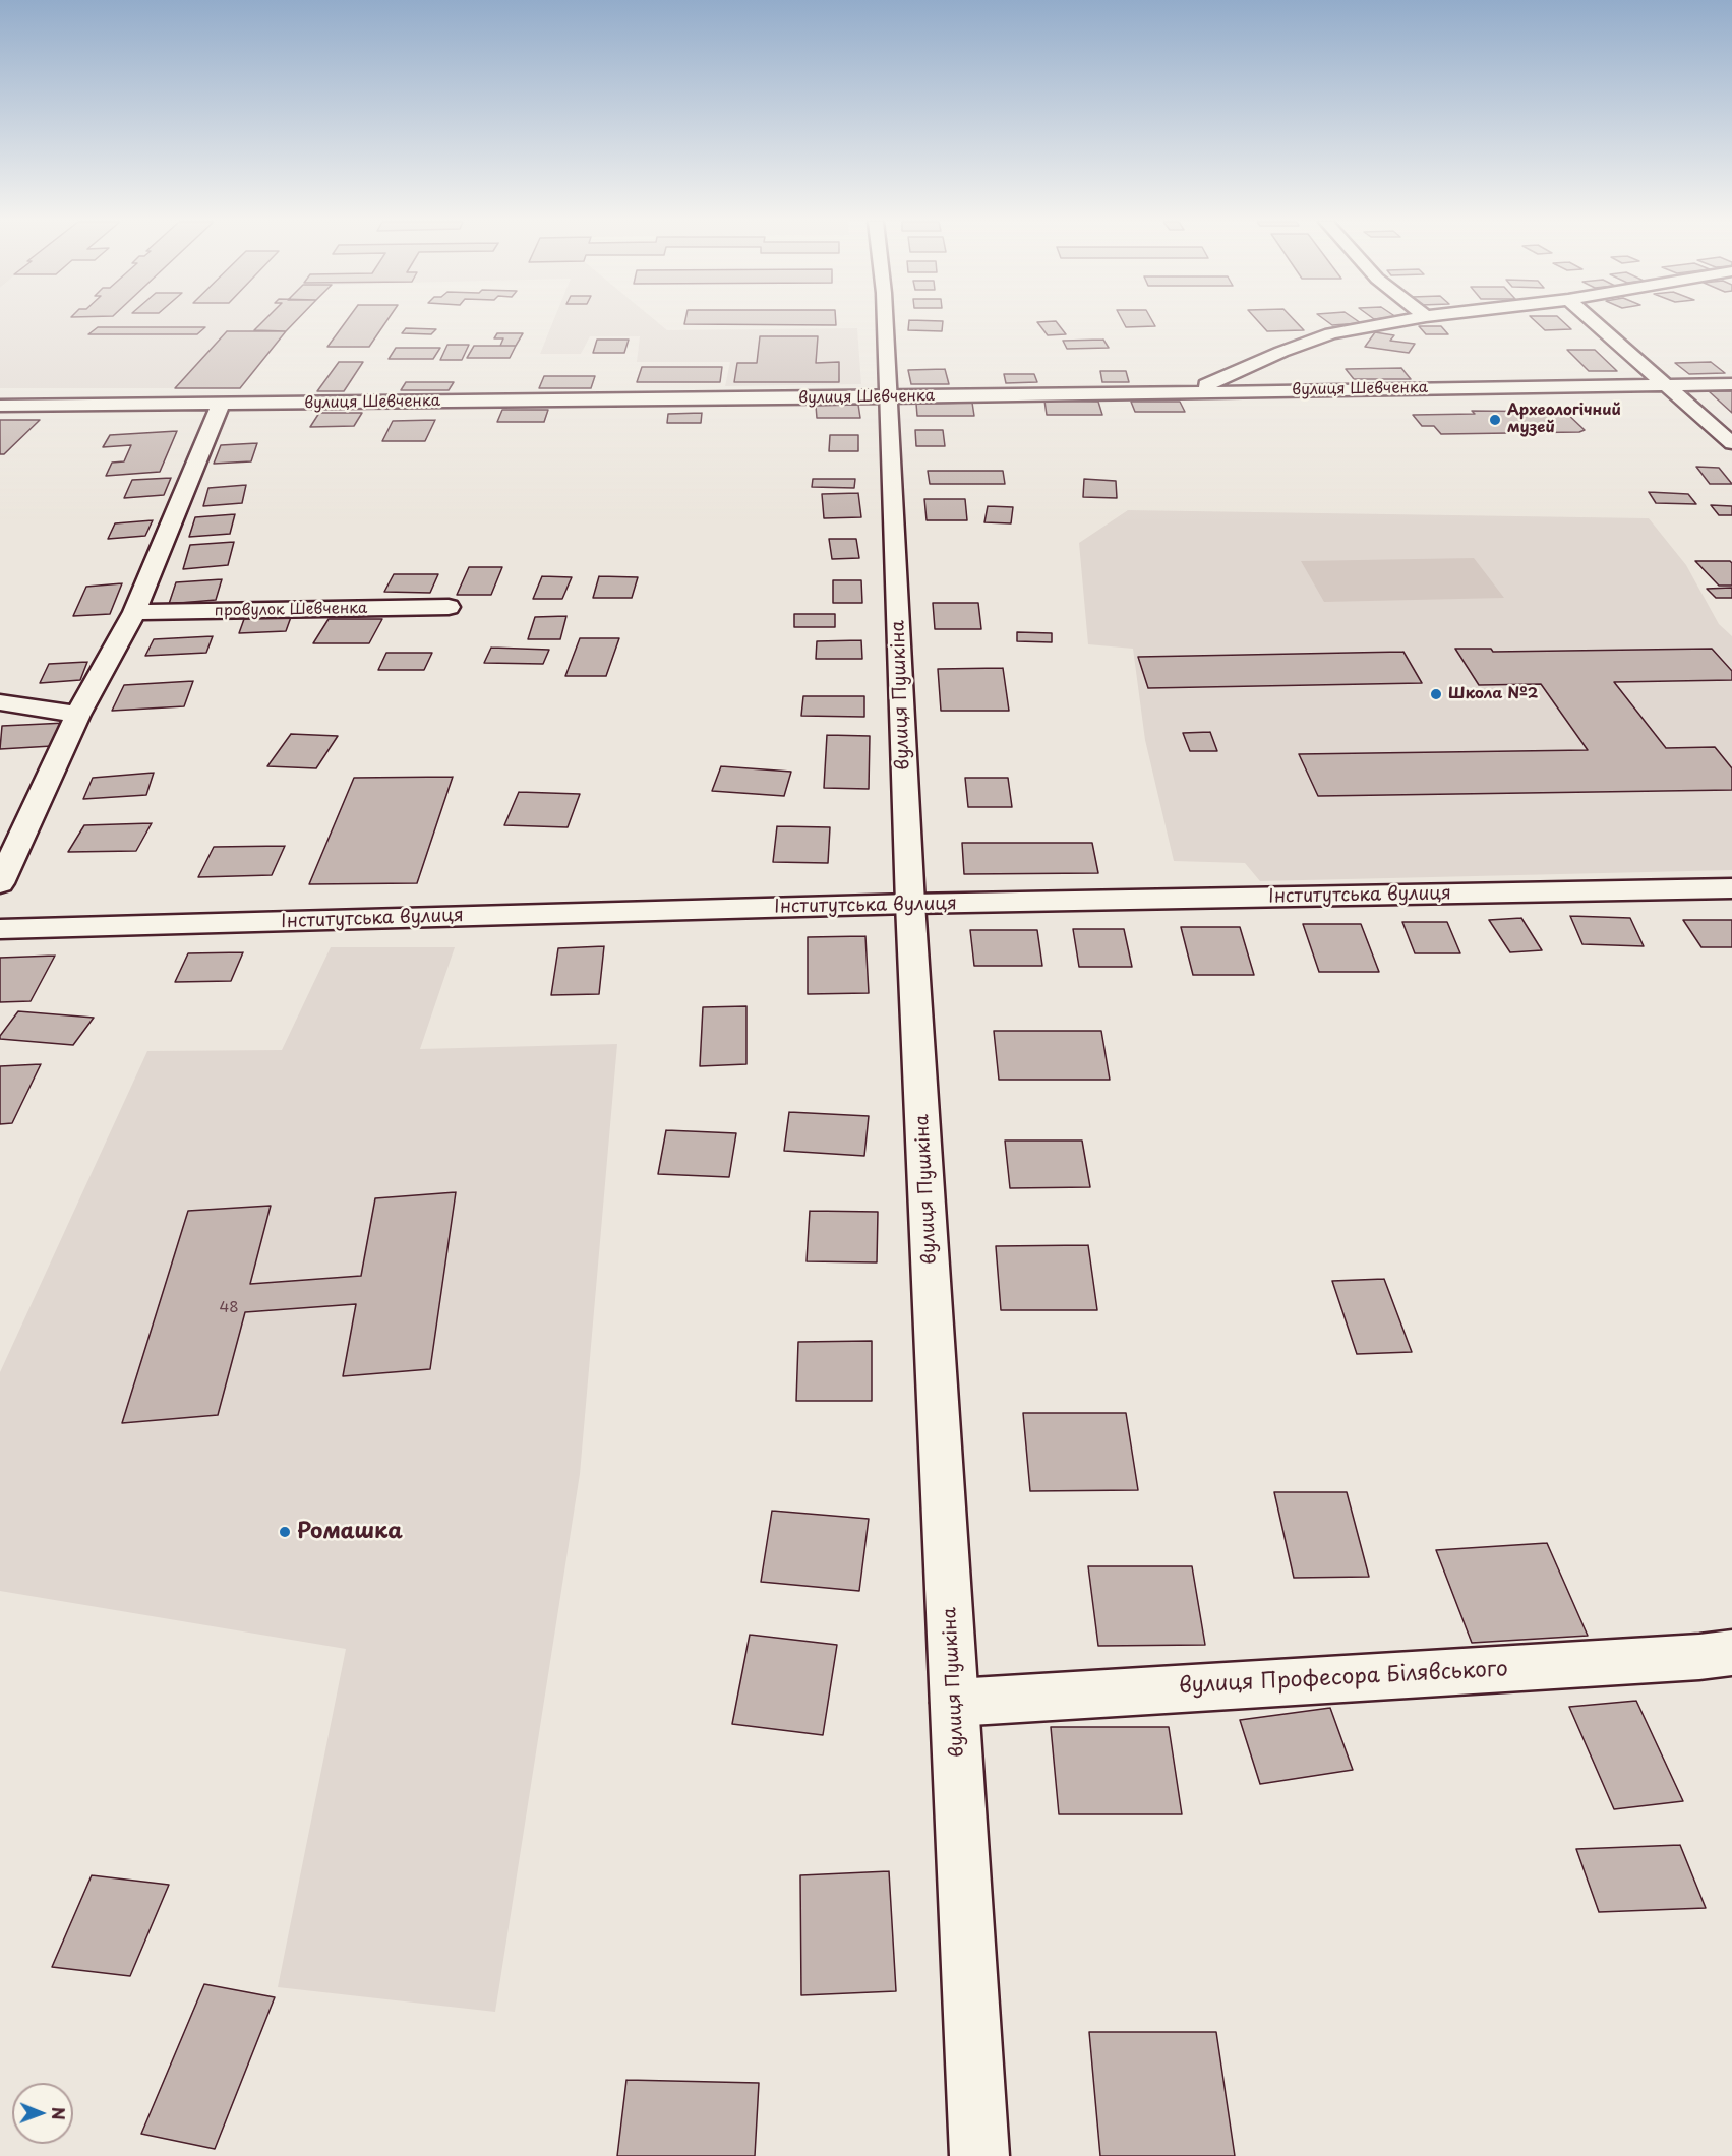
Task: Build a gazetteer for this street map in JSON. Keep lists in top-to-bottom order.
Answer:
{
  "streets": {
    "street": [
      "вулиця Шевченка",
      "провулок Шевченка",
      "вулиця Пушкіна",
      "Інститутська вулиця",
      "вулиця Професора Білявського"
    ]
  },
  "crossings": [
    ["вулиця Шевченка", "вулиця Пушкіна"],
    ["вулиця Пушкіна", "Інститутська вулиця"],
    ["вулиця Пушкіна", "вулиця Професора Білявського"]
  ],
  "places": ["Археологічний музей", "Школа №2", "Ромашка"],
  "house_numbers": ["48"],
  "north": "right"
}
